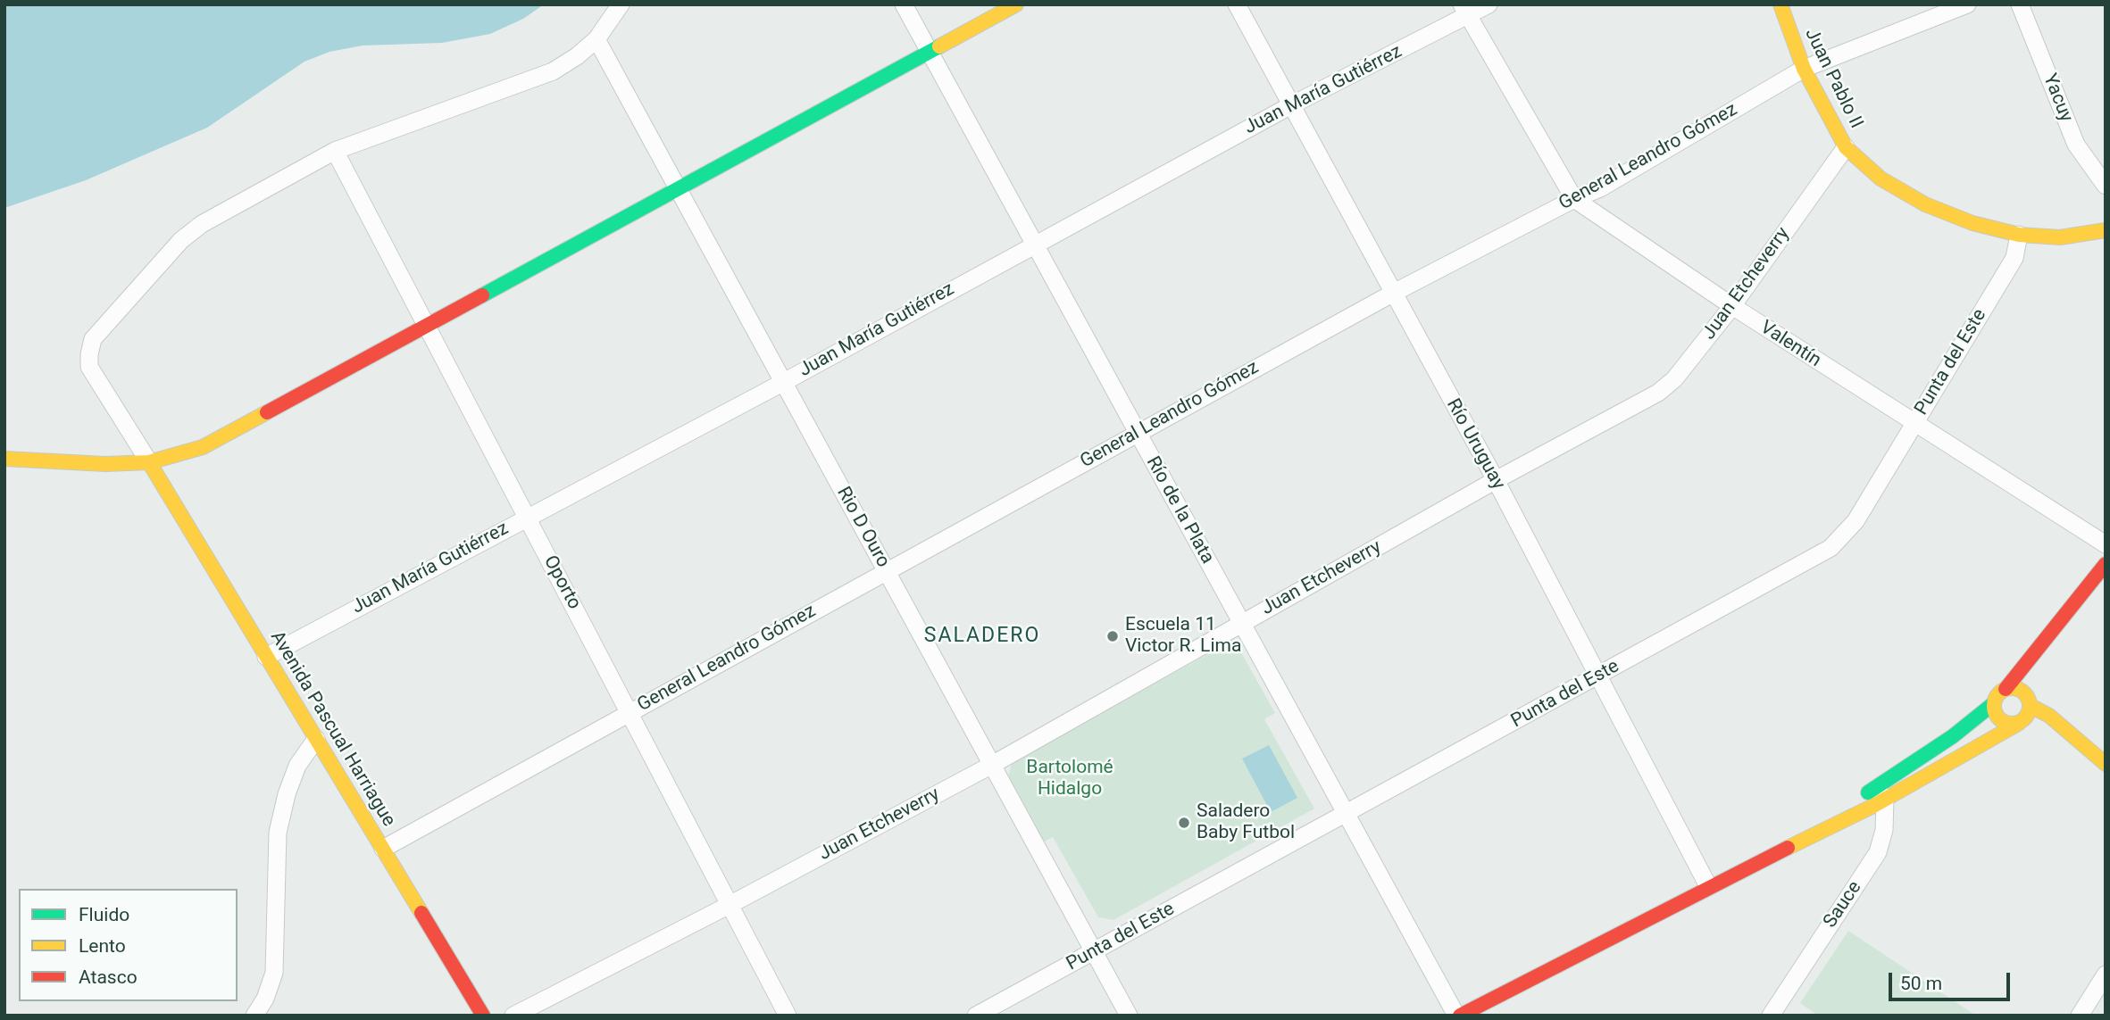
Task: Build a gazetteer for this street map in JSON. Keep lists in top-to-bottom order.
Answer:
{
  "streets": {
    "street": [
      "Juan Pablo II",
      "Juan María Gutiérrez",
      "Yacuy",
      "General Leandro Gómez",
      "Juan Etcheverry",
      "Valentín",
      "Punta del Este",
      "Río Uruguay",
      "Río de la Plata",
      "Rio D Ouro",
      "Oporto",
      "Avenida Pascual Harriague",
      "Sauce"
    ]
  },
  "crossings": [
    ["Juan Pablo II", "General Leandro Gómez"],
    ["Juan Pablo II", "Juan Etcheverry"],
    ["Juan Pablo II", "Punta del Este"],
    ["Juan María Gutiérrez", "Valentín"],
    ["Juan María Gutiérrez", "Río Uruguay"],
    ["Juan María Gutiérrez", "Río de la Plata"],
    ["Juan María Gutiérrez", "Rio D Ouro"],
    ["Juan María Gutiérrez", "Oporto"],
    ["Juan María Gutiérrez", "Avenida Pascual Harriague"],
    ["General Leandro Gómez", "Valentín"],
    ["General Leandro Gómez", "Río Uruguay"],
    ["General Leandro Gómez", "Río de la Plata"],
    ["General Leandro Gómez", "Rio D Ouro"],
    ["General Leandro Gómez", "Oporto"],
    ["General Leandro Gómez", "Avenida Pascual Harriague"],
    ["Juan Etcheverry", "Valentín"],
    ["Juan Etcheverry", "Río Uruguay"],
    ["Juan Etcheverry", "Río de la Plata"],
    ["Juan Etcheverry", "Rio D Ouro"],
    ["Juan Etcheverry", "Oporto"],
    ["Valentín", "Punta del Este"],
    ["Punta del Este", "Río Uruguay"],
    ["Punta del Este", "Río de la Plata"],
    ["Punta del Este", "Rio D Ouro"]
  ],
  "districts": ["SALADERO"],
  "parks": ["Bartolomé Hidalgo"],
  "places": ["Escuela 11 Victor R. Lima", "Saladero Baby Futbol"],
  "legend": ["Fluido", "Lento", "Atasco"],
  "scale_bar": "50 m"
}
